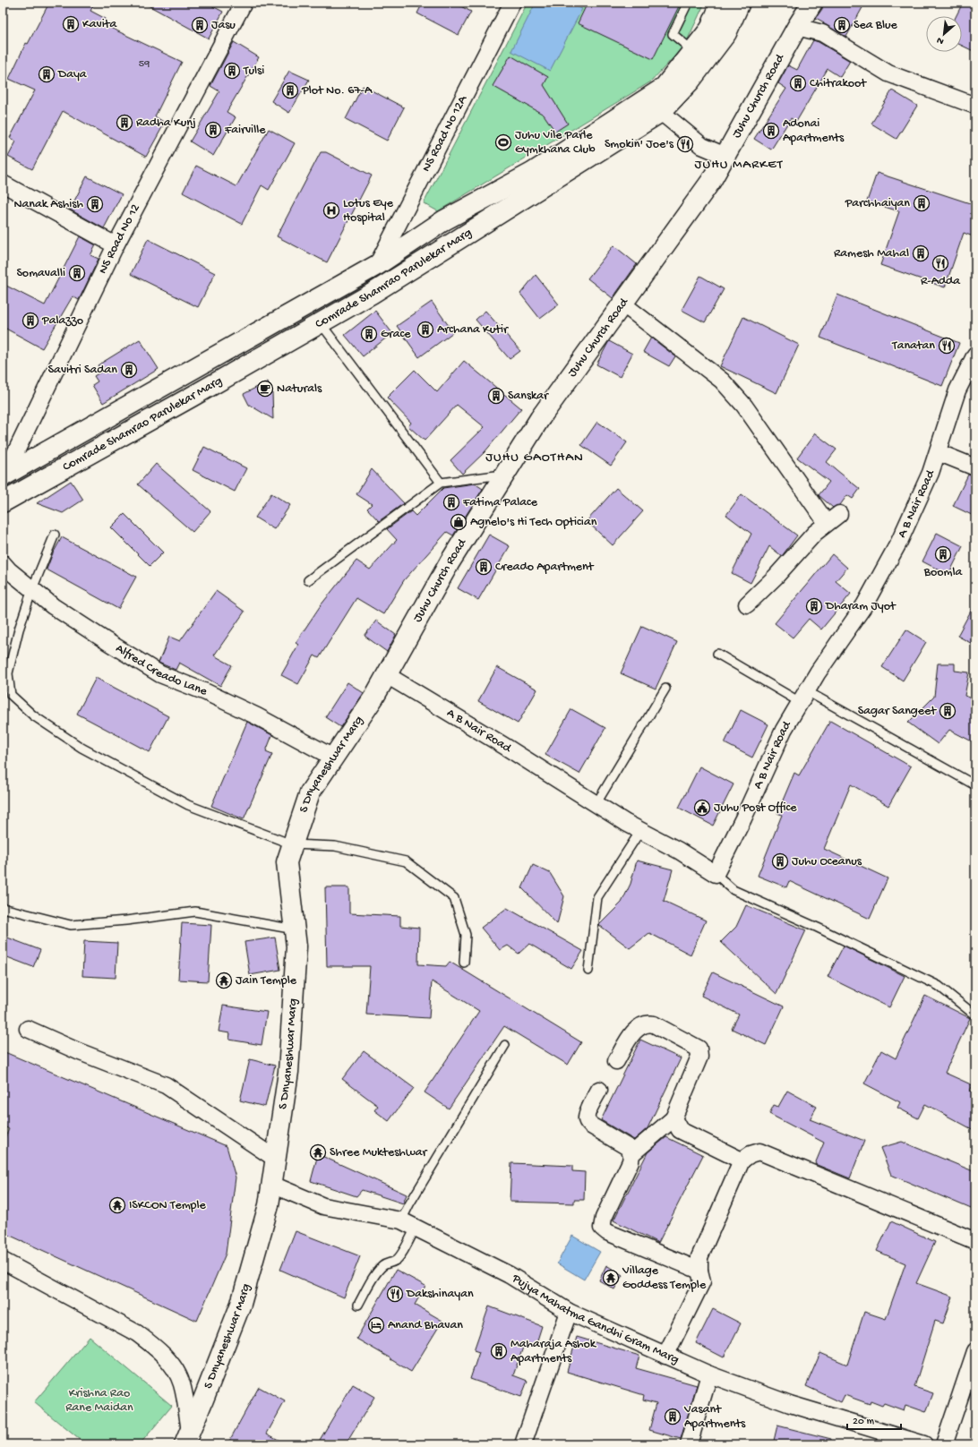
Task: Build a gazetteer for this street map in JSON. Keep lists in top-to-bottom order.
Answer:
{
  "streets": {
    "street": [
      "Juhu Church Road",
      "NS Road No 12A",
      "NS Road No 12",
      "Comrade Shamrao Parulekar Marg",
      "A B Nair Road",
      "Alfred Creado Lane",
      "S Dnyaneshwar Marg",
      "Pujya Mahatma Gandhi Gram Marg"
    ]
  },
  "crossings": [
    ["Juhu Church Road", "A B Nair Road"],
    ["Juhu Church Road", "S Dnyaneshwar Marg"],
    ["NS Road No 12A", "Comrade Shamrao Parulekar Marg"],
    ["NS Road No 12", "Comrade Shamrao Parulekar Marg"],
    ["A B Nair Road", "S Dnyaneshwar Marg"],
    ["Alfred Creado Lane", "S Dnyaneshwar Marg"],
    ["S Dnyaneshwar Marg", "Pujya Mahatma Gandhi Gram Marg"]
  ],
  "districts": ["JUHU MARKET", "JUHU GAOTHAN"],
  "parks": ["Krishna Rao Rane Maidan"],
  "places": {
    "building": [
      "Kavita",
      "Jasu",
      "Sea Blue",
      "Tulsi",
      "Daya",
      "Chitrakoot",
      "Plot No. 67-A",
      "Radha Kunj",
      "Fairville",
      "Adonai Apartments",
      "Parchhaiyan",
      "Nanak Ashish",
      "Ramesh Mahal",
      "Somavalli",
      "Palazzo",
      "Archana Kutir",
      "Grace",
      "Savitri Sadan",
      "Sanskar",
      "Fatima Palace",
      "Boomla",
      "Creado Apartment",
      "Dharam Jyot",
      "Sagar Sangeet",
      "Juhu Oceanus",
      "Maharaja Ashok Apartments",
      "Vasant Apartments"
    ],
    "sports": ["Juhu Vile Parle Gymkhana Club"],
    "restaurant": [
      "Smokin' Joe's",
      "R-Adda",
      "Tanatan",
      "Dakshinayan"
    ],
    "hospital": ["Lotus Eye Hospital"],
    "cafe": ["Naturals"],
    "shop": ["Agnelo's Hi Tech Optician"],
    "public building": ["Juhu Post Office"],
    "temple": [
      "Jain Temple",
      "Shree Mukteshwar",
      "ISKCON Temple",
      "Village Goddess Temple"
    ],
    "hotel": ["Anand Bhavan"]
  },
  "house_numbers": ["59"],
  "scale_bar": "20 m",
  "north": "bottom left"
}
